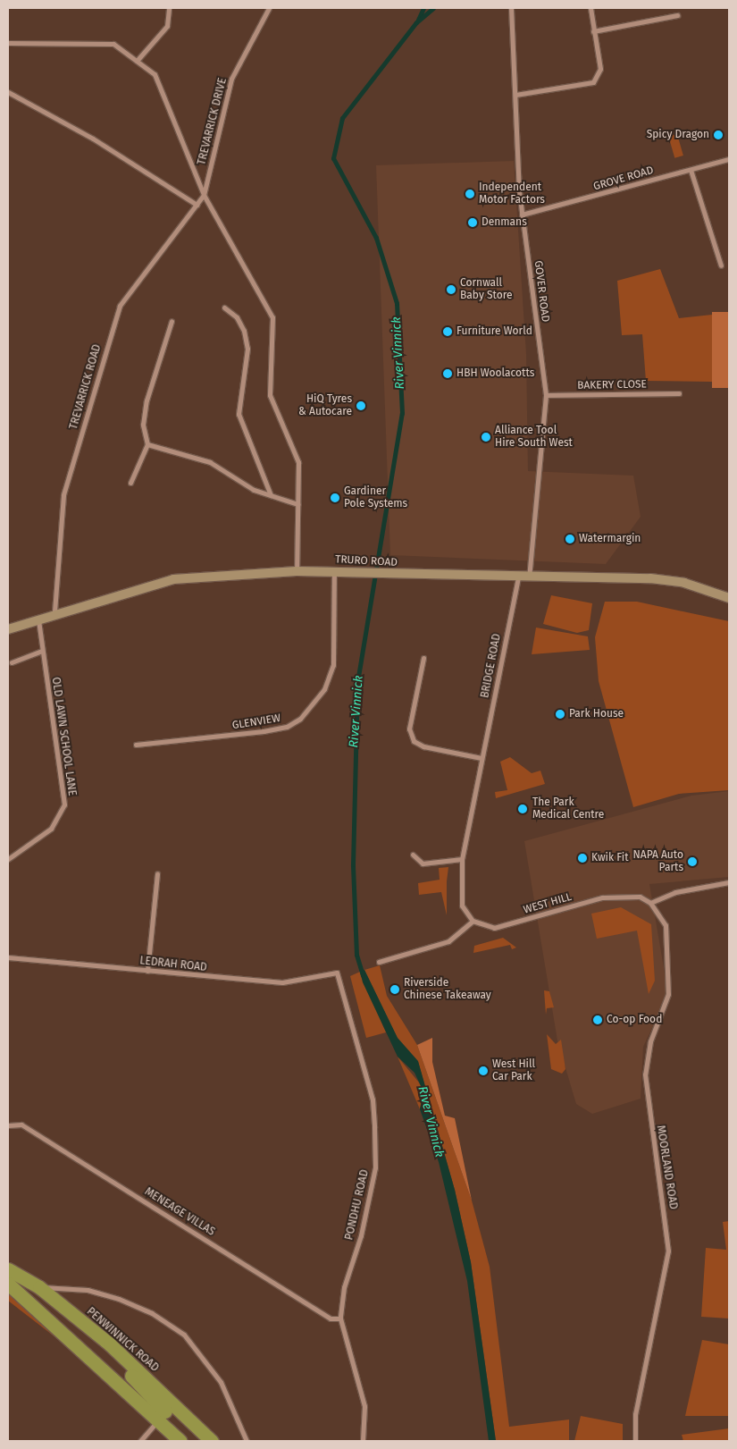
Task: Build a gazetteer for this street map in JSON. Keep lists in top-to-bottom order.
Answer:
{
  "streets": {
    "highway": ["PENWINNICK ROAD"],
    "main road": ["TRURO ROAD"],
    "street": [
      "TREVARRICK DRIVE",
      "GROVE ROAD",
      "GOVER ROAD",
      "BAKERY CLOSE",
      "TREVARRICK ROAD",
      "BRIDGE ROAD",
      "GLENVIEW",
      "OLD LAWN SCHOOL LANE",
      "WEST HILL",
      "LEDRAH ROAD",
      "MOORLAND ROAD",
      "PONDHU ROAD",
      "MENEAGE VILLAS"
    ]
  },
  "crossings": [
    ["TREVARRICK DRIVE", "TREVARRICK ROAD"],
    ["GROVE ROAD", "GOVER ROAD"],
    ["GOVER ROAD", "BAKERY CLOSE"],
    ["GOVER ROAD", "TRURO ROAD"],
    ["TREVARRICK ROAD", "TRURO ROAD"],
    ["TRURO ROAD", "BRIDGE ROAD"],
    ["TRURO ROAD", "GLENVIEW"],
    ["TRURO ROAD", "OLD LAWN SCHOOL LANE"],
    ["BRIDGE ROAD", "WEST HILL"],
    ["WEST HILL", "MOORLAND ROAD"],
    ["LEDRAH ROAD", "PONDHU ROAD"],
    ["PONDHU ROAD", "MENEAGE VILLAS"]
  ],
  "water": ["River Vinnick"],
  "places": [
    "Spicy Dragon",
    "Independent Motor Factors",
    "Denmans",
    "Cornwall Baby Store",
    "Furniture World",
    "HBH Woolacotts",
    "HiQ Tyres & Autocare",
    "Alliance Tool Hire South West",
    "Gardiner Pole Systems",
    "Watermargin",
    "Park House",
    "The Park Medical Centre",
    "Kwik Fit",
    "NAPA Auto Parts",
    "Riverside Chinese Takeaway",
    "Co-op Food",
    "West Hill Car Park"
  ]
}
